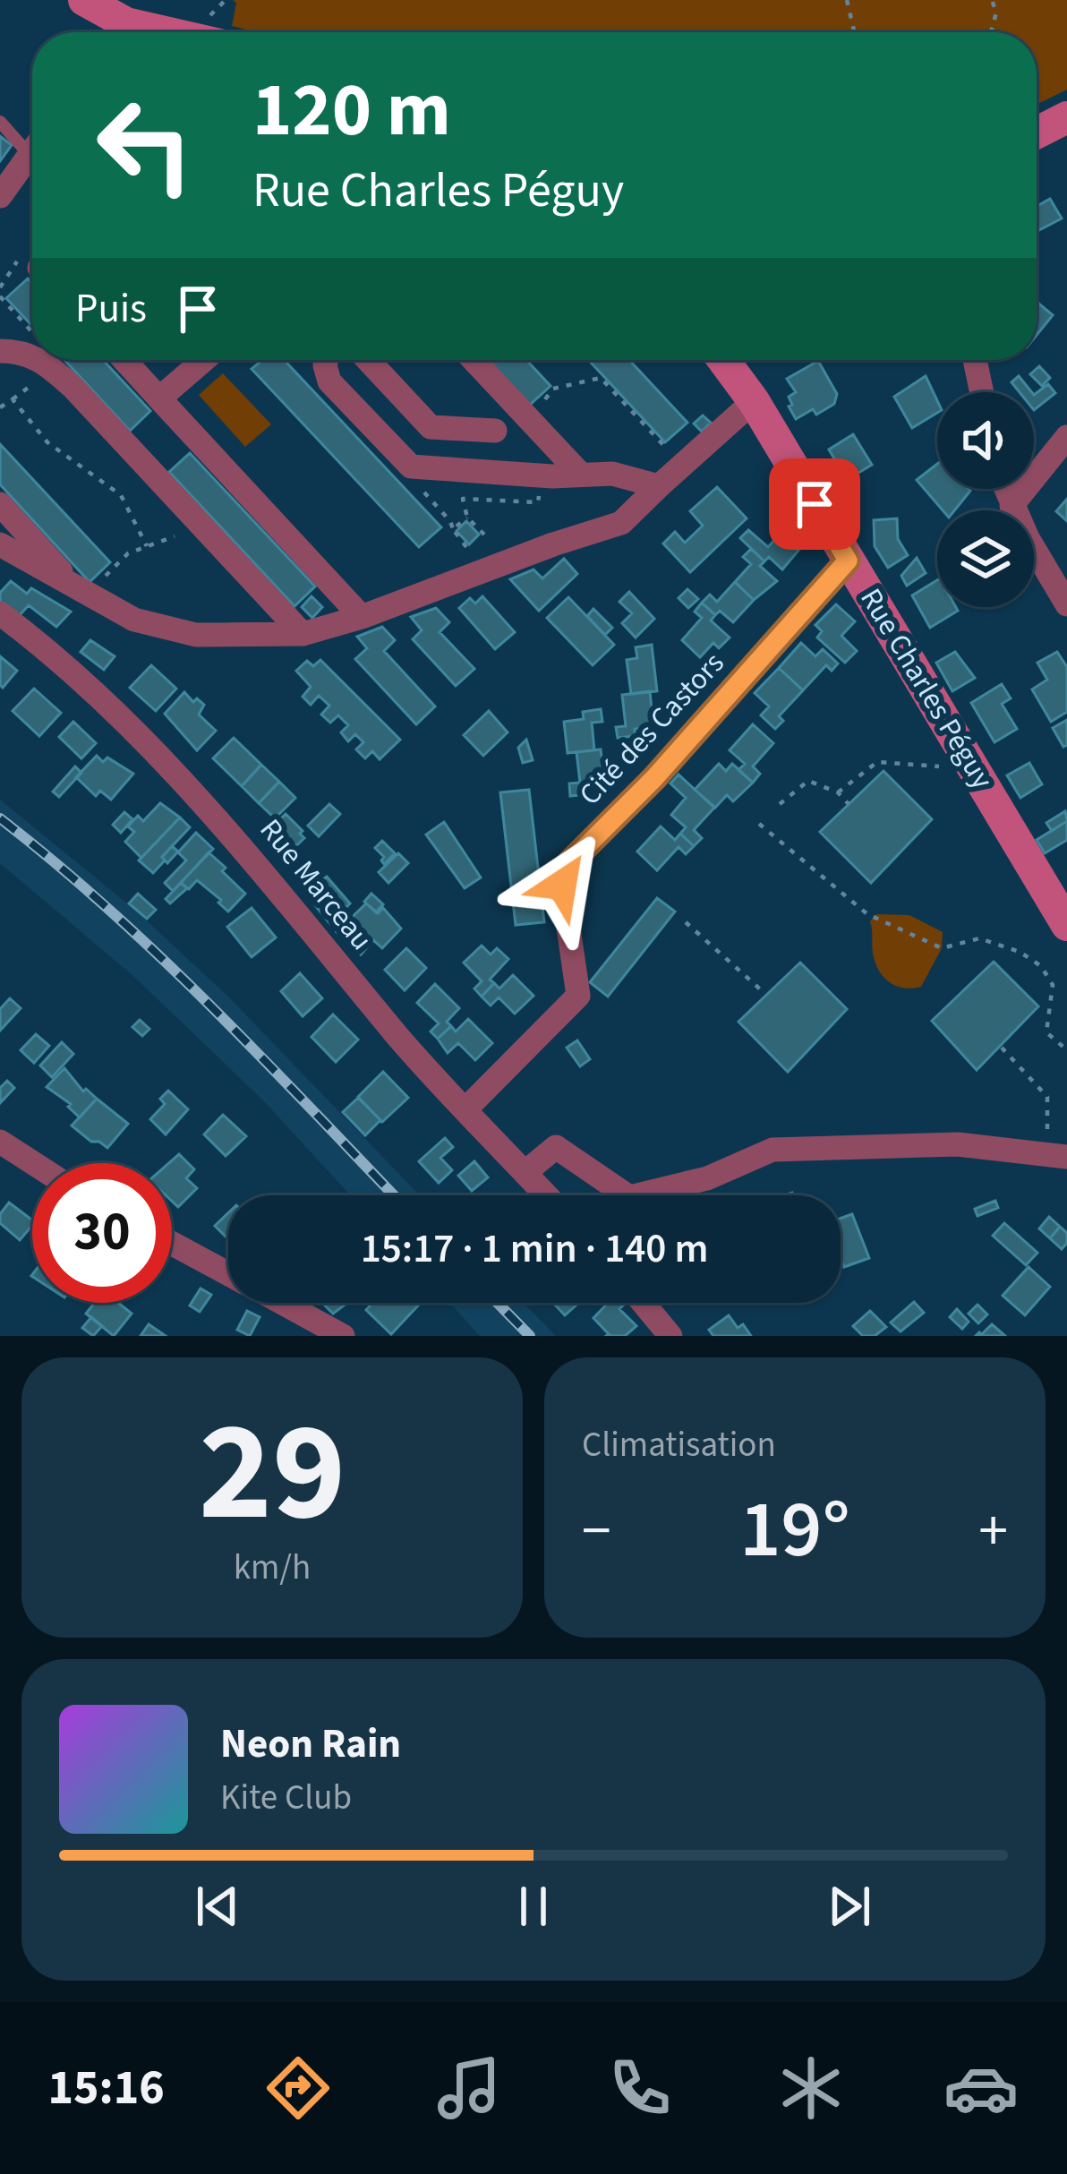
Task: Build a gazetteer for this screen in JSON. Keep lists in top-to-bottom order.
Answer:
{
  "streets": {
    "street": ["Rue Charles Péguy", "Cité des Castors", "Rue Marceau"]
  },
  "crossings": [
    ["Rue Charles Péguy", "Cité des Castors"],
    ["Cité des Castors", "Rue Marceau"]
  ],
  "page": {
    "turn": ["120 m", "Rue Charles Péguy"],
    "then": "Puis",
    "limit": "30",
    "trip": "15:17 · 1 min · 140 m",
    "tile": [
      ["29", "km/h"],
      "Climatisation"
    ],
    "heat": ["−", "19°", "+"],
    "song": ["Neon Rain", "Kite Club"],
    "tabs": "15:16"
  }
}
